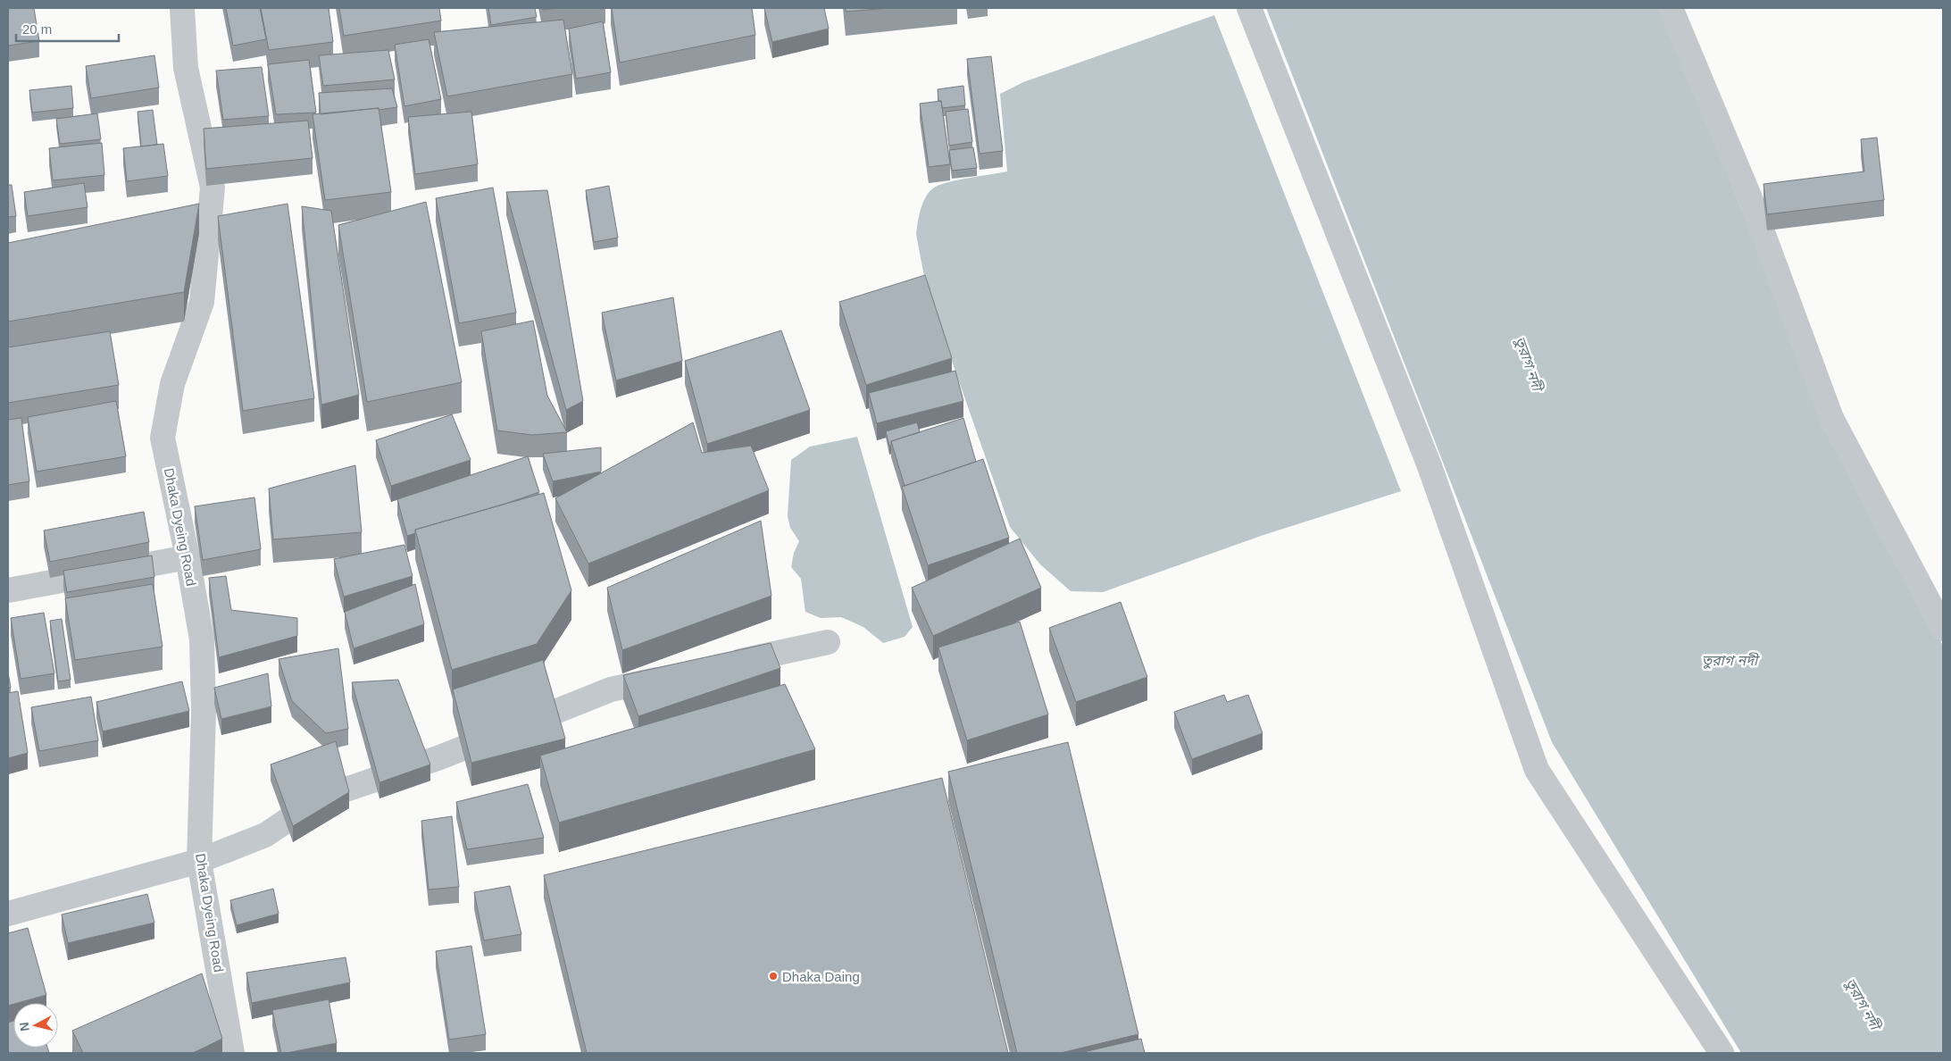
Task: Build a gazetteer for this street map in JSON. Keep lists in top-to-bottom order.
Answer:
{
  "streets": {
    "street": ["Dhaka Dyeing Road"]
  },
  "water": ["তুরাগ নদী"],
  "places": ["Dhaka Daing"],
  "scale_bar": "20 m",
  "north": "left"
}
